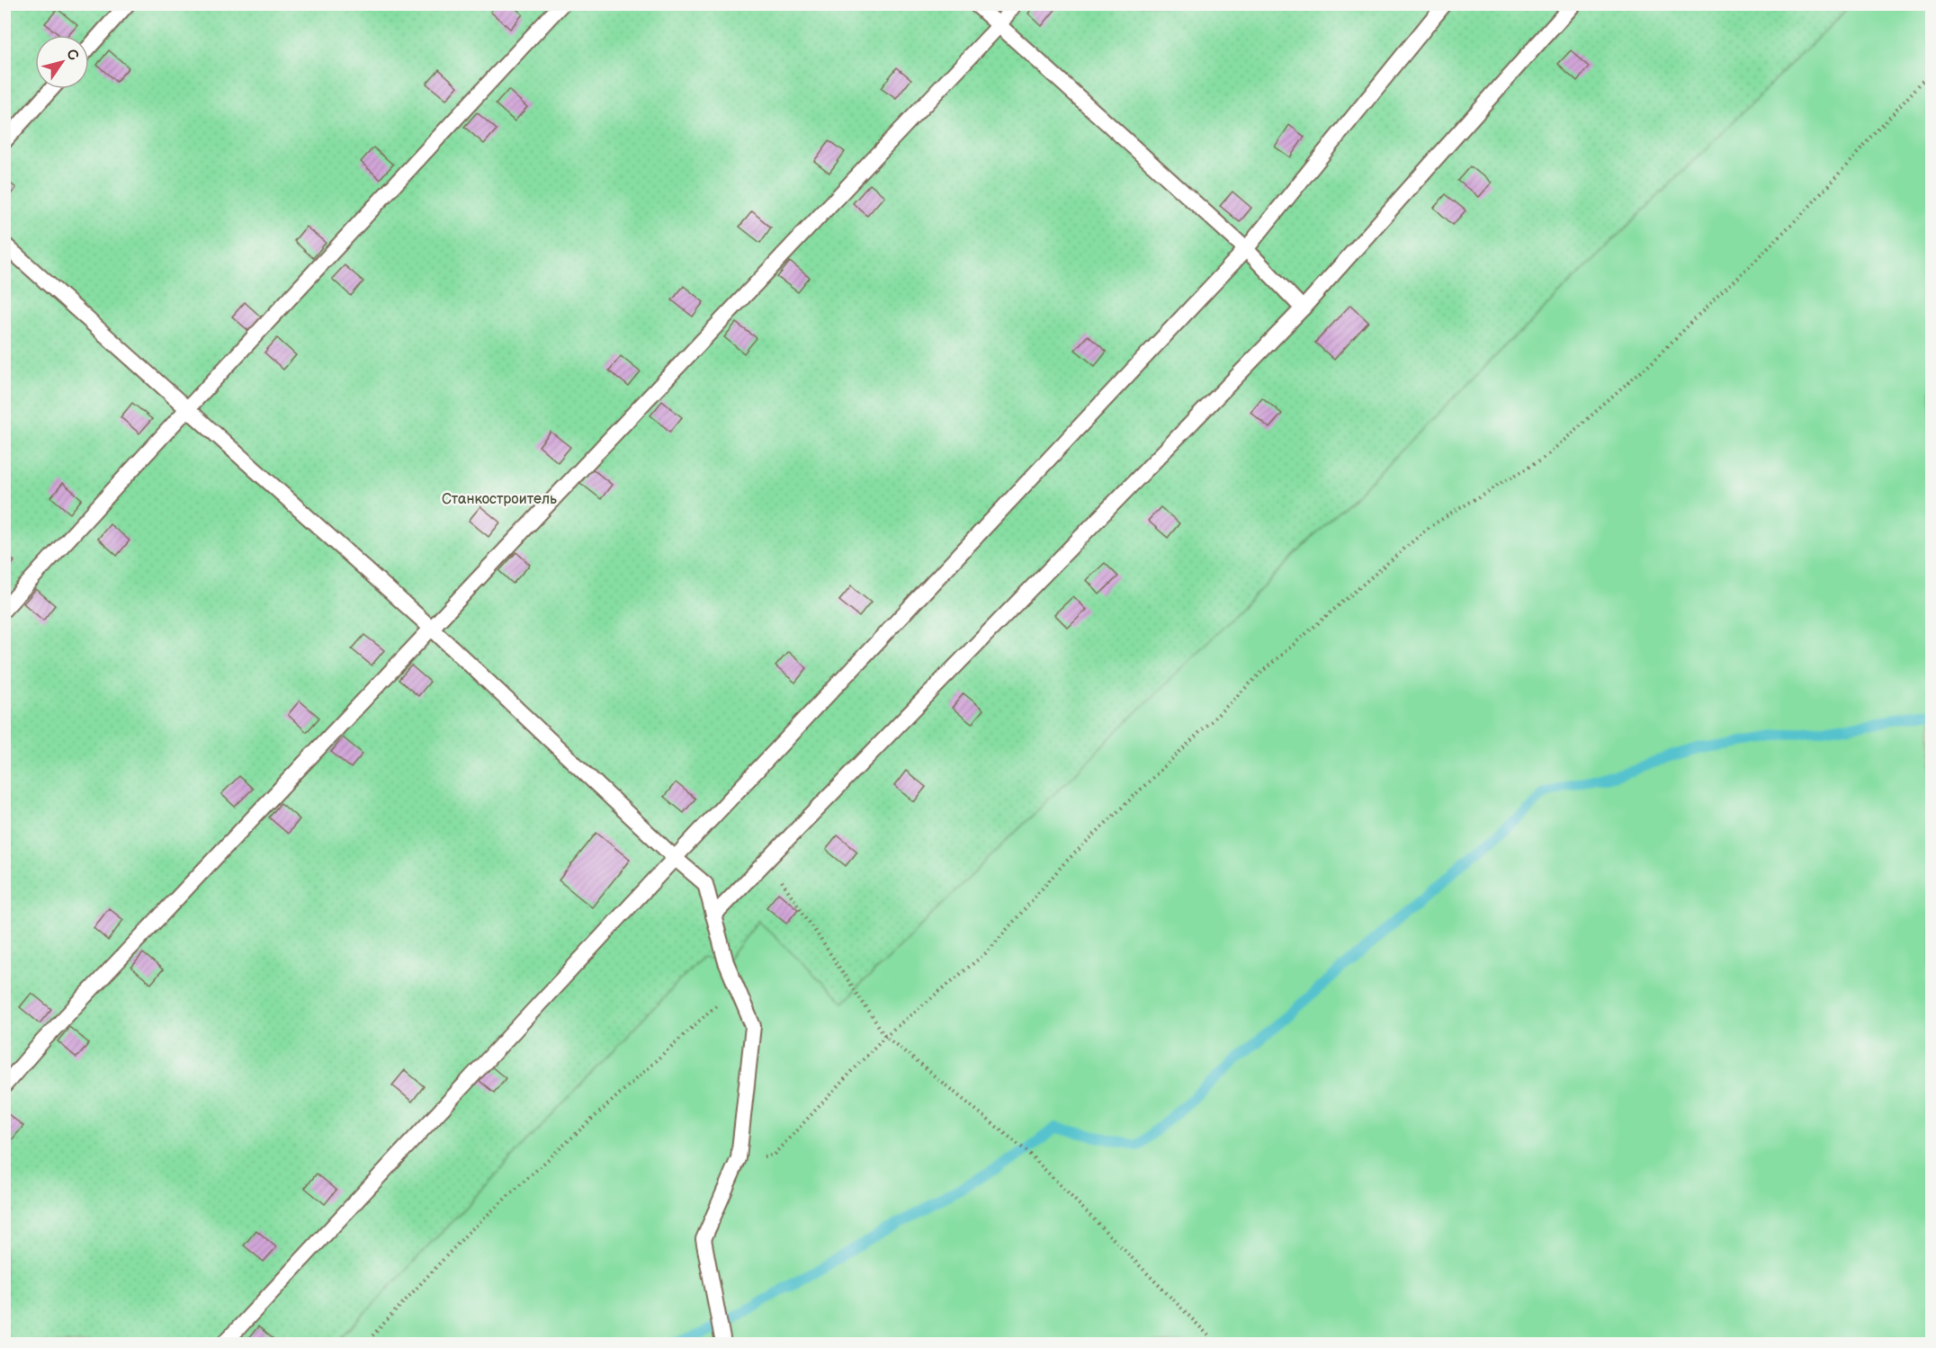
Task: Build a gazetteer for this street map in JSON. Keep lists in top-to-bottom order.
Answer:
{
  "parks": ["Станкостроитель"],
  "north": "top right"
}
